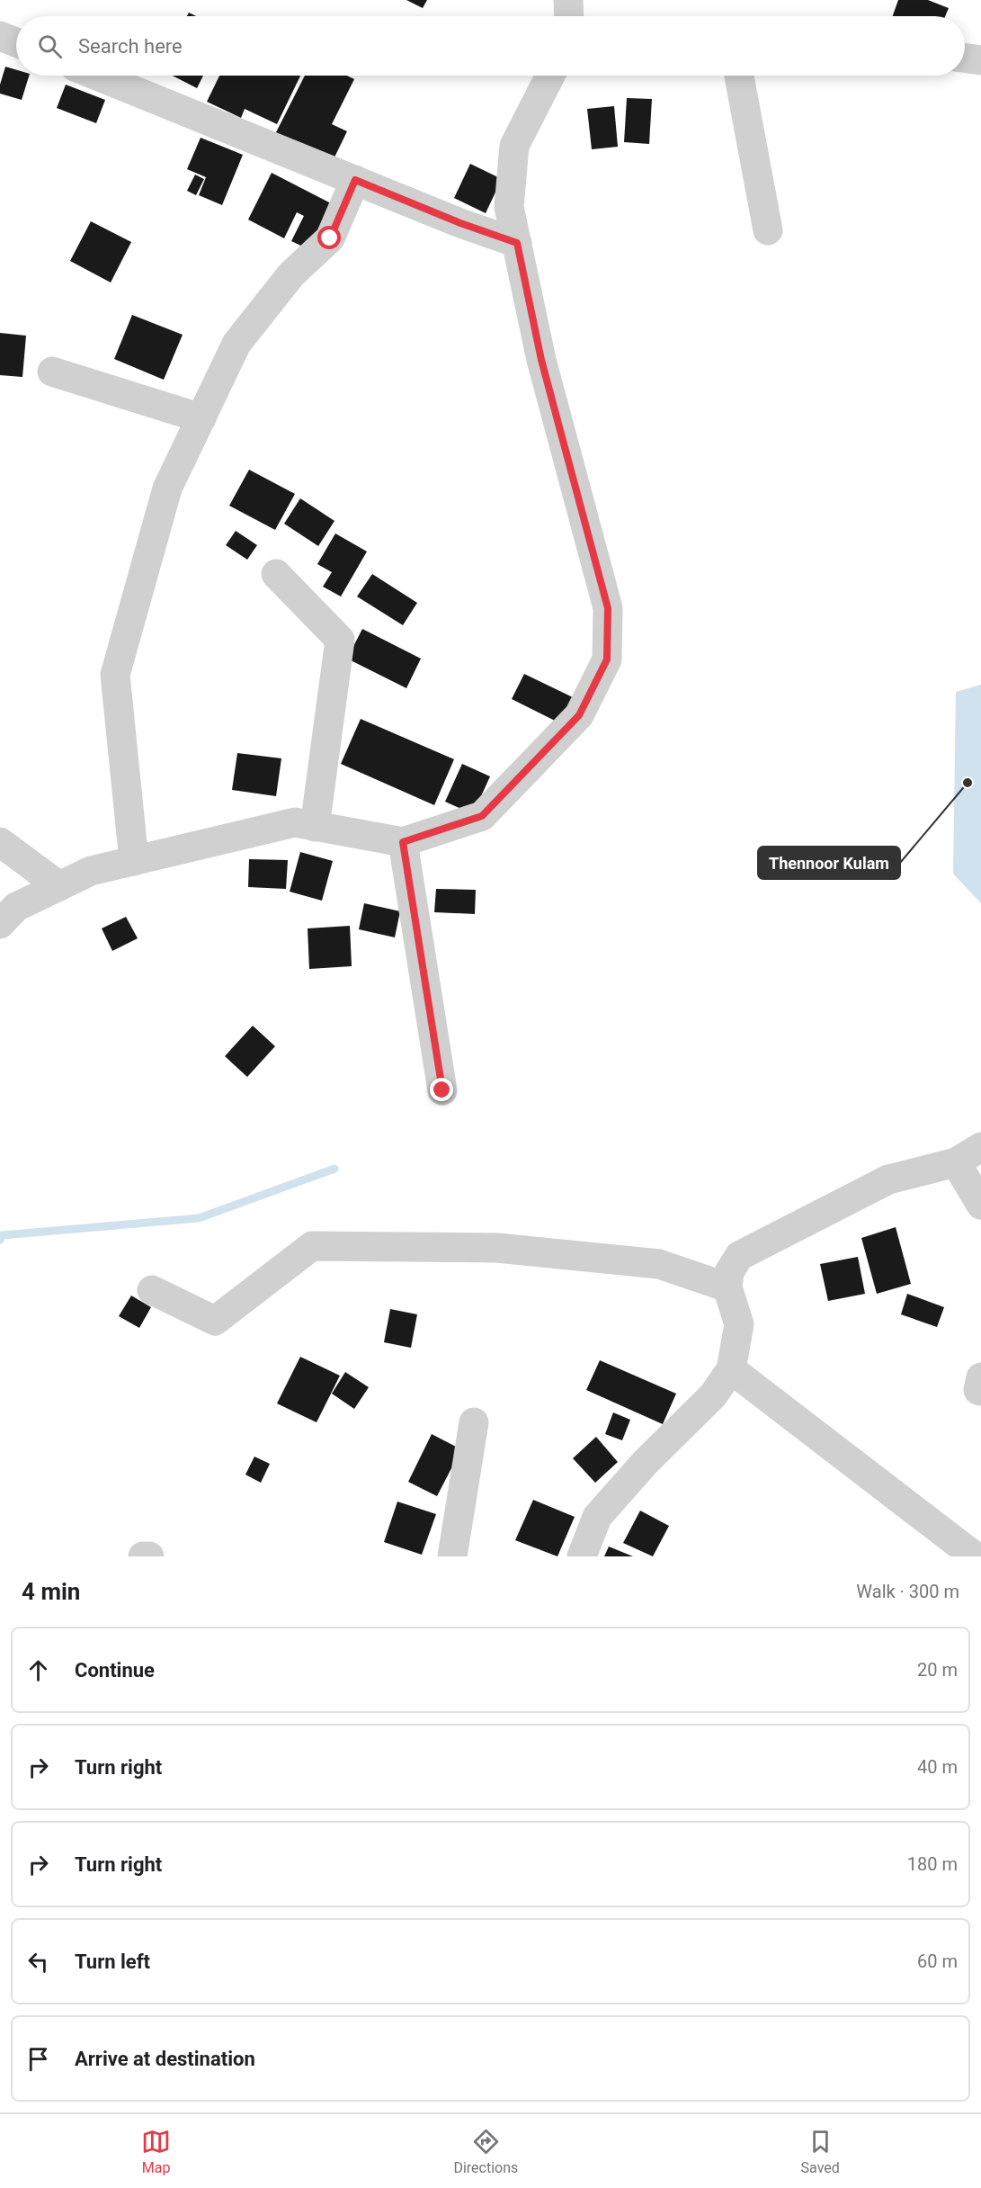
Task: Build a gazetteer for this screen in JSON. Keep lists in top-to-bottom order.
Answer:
{
  "places": ["Thennoor Kulam"],
  "page": {
    "search": "Search here",
    "heading": ["4 min", "Walk · 300 m"],
    "list": [
      ["Continue", "20 m"],
      ["Turn right", "40 m"],
      ["Turn right", "180 m"],
      ["Turn left", "60 m"],
      "Arrive at destination"
    ],
    "nav": ["Map", "Directions", "Saved"]
  }
}
